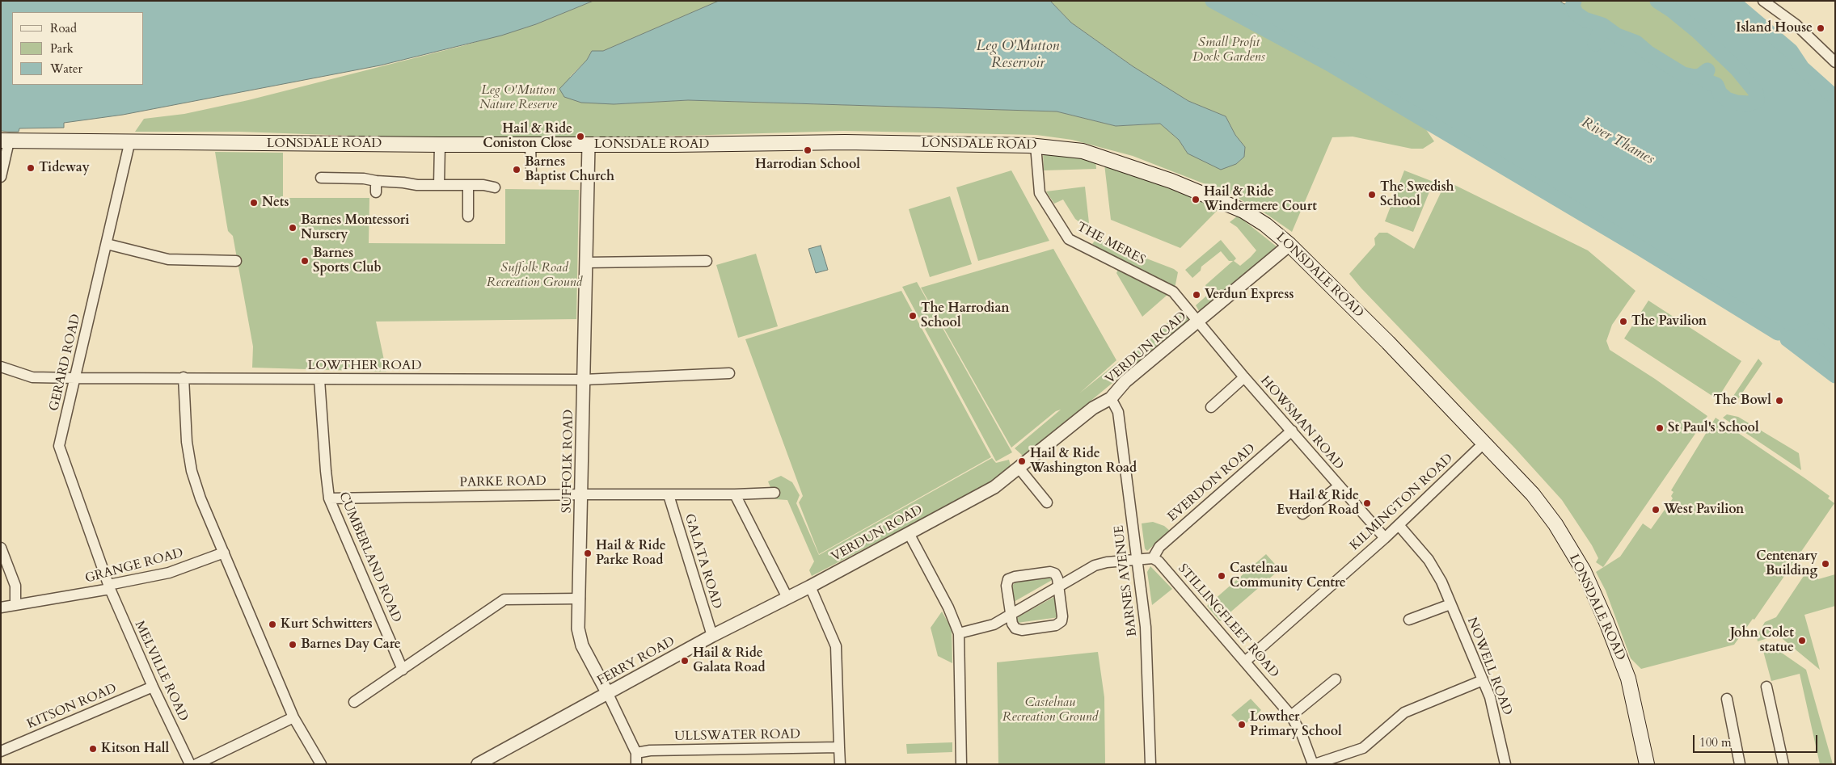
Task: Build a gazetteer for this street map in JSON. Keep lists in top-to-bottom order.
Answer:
{
  "streets": {
    "main road": ["LONSDALE ROAD"],
    "street": [
      "THE MERES",
      "VERDUN ROAD",
      "GERARD ROAD",
      "LOWTHER ROAD",
      "HOWSMAN ROAD",
      "SUFFOLK ROAD",
      "PARKE ROAD",
      "EVERDON ROAD",
      "KILMINGTON ROAD",
      "CUMBERLAND ROAD",
      "GALATA ROAD",
      "GRANGE ROAD",
      "BARNES AVENUE",
      "STILLINGFLEET ROAD",
      "FERRY ROAD",
      "NOWELL ROAD",
      "MELVILLE ROAD",
      "KITSON ROAD",
      "ULLSWATER ROAD"
    ]
  },
  "crossings": [
    ["LONSDALE ROAD", "THE MERES"],
    ["LONSDALE ROAD", "VERDUN ROAD"],
    ["LONSDALE ROAD", "GERARD ROAD"],
    ["LONSDALE ROAD", "SUFFOLK ROAD"],
    ["LONSDALE ROAD", "KILMINGTON ROAD"],
    ["THE MERES", "VERDUN ROAD"],
    ["THE MERES", "HOWSMAN ROAD"],
    ["VERDUN ROAD", "HOWSMAN ROAD"],
    ["VERDUN ROAD", "BARNES AVENUE"],
    ["VERDUN ROAD", "FERRY ROAD"],
    ["GERARD ROAD", "LOWTHER ROAD"],
    ["GERARD ROAD", "GRANGE ROAD"],
    ["GERARD ROAD", "MELVILLE ROAD"],
    ["LOWTHER ROAD", "SUFFOLK ROAD"],
    ["LOWTHER ROAD", "CUMBERLAND ROAD"],
    ["HOWSMAN ROAD", "EVERDON ROAD"],
    ["HOWSMAN ROAD", "KILMINGTON ROAD"],
    ["SUFFOLK ROAD", "PARKE ROAD"],
    ["SUFFOLK ROAD", "FERRY ROAD"],
    ["SUFFOLK ROAD", "ULLSWATER ROAD"],
    ["PARKE ROAD", "CUMBERLAND ROAD"],
    ["PARKE ROAD", "GALATA ROAD"],
    ["EVERDON ROAD", "STILLINGFLEET ROAD"],
    ["KILMINGTON ROAD", "STILLINGFLEET ROAD"],
    ["KILMINGTON ROAD", "NOWELL ROAD"],
    ["GALATA ROAD", "FERRY ROAD"],
    ["GRANGE ROAD", "MELVILLE ROAD"],
    ["MELVILLE ROAD", "KITSON ROAD"]
  ],
  "water": ["Leg O'Mutton Reservoir", "River Thames"],
  "parks": [
    "Small Profit Dock Gardens",
    "Leg O'Mutton Nature Reserve",
    "Suffolk Road Recreation Ground",
    "Castelnau Recreation Ground"
  ],
  "places": [
    "Island House",
    "Hail & Ride Coniston Close",
    "Harrodian School",
    "Tideway",
    "Barnes Baptist Church",
    "The Swedish School",
    "Hail & Ride Windermere Court",
    "Nets",
    "Barnes Montessori Nursery",
    "Barnes Sports Club",
    "Verdun Express",
    "The Harrodian School",
    "The Pavilion",
    "The Bowl",
    "St Paul's School",
    "Hail & Ride Washington Road",
    "Hail & Ride Everdon Road",
    "West Pavilion",
    "Hail & Ride Parke Road",
    "Centenary Building",
    "Castelnau Community Centre",
    "Kurt Schwitters",
    "John Colet statue",
    "Barnes Day Care",
    "Hail & Ride Galata Road",
    "Lowther Primary School",
    "Kitson Hall"
  ],
  "legend": ["Road", "Park", "Water"],
  "scale_bar": "100 m"
}
